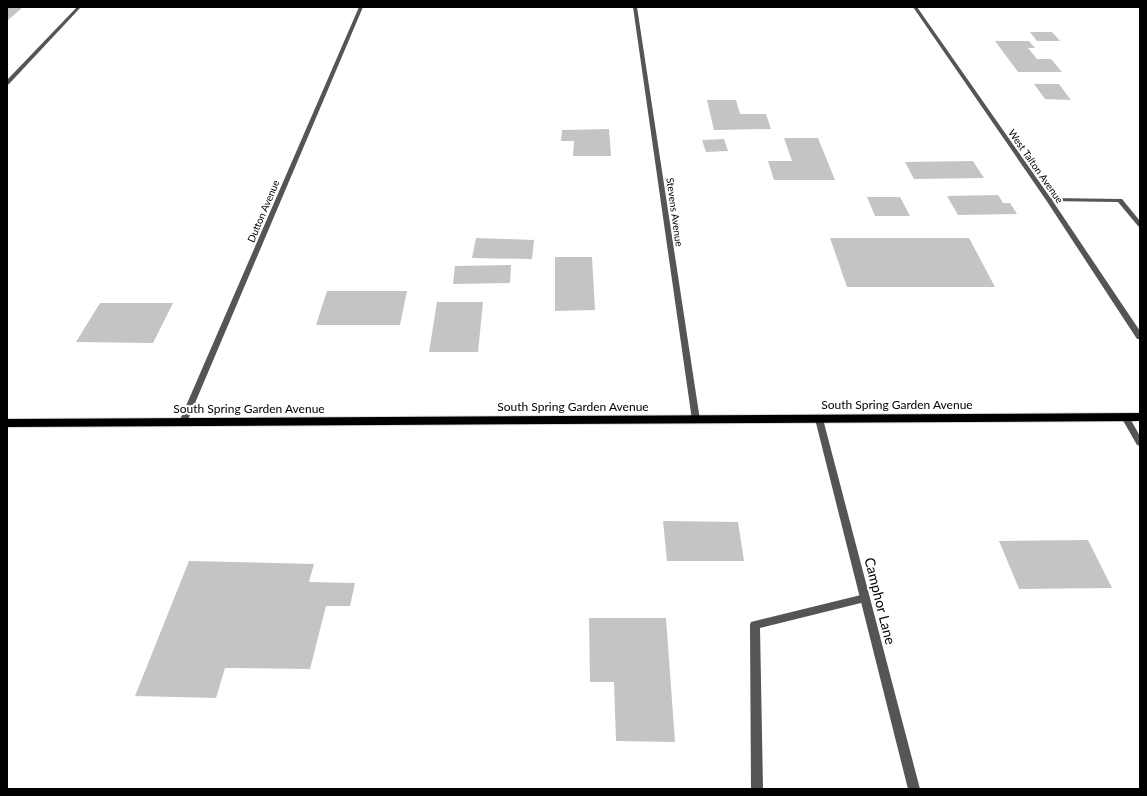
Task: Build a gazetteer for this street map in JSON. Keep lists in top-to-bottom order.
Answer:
{
  "streets": {
    "highway": ["South Spring Garden Avenue"],
    "street": [
      "West Talton Avenue",
      "Dutton Avenue",
      "Stevens Avenue",
      "Camphor Lane"
    ]
  },
  "crossings": [
    ["Dutton Avenue", "South Spring Garden Avenue"],
    ["Stevens Avenue", "South Spring Garden Avenue"],
    ["South Spring Garden Avenue", "Camphor Lane"]
  ]
}
